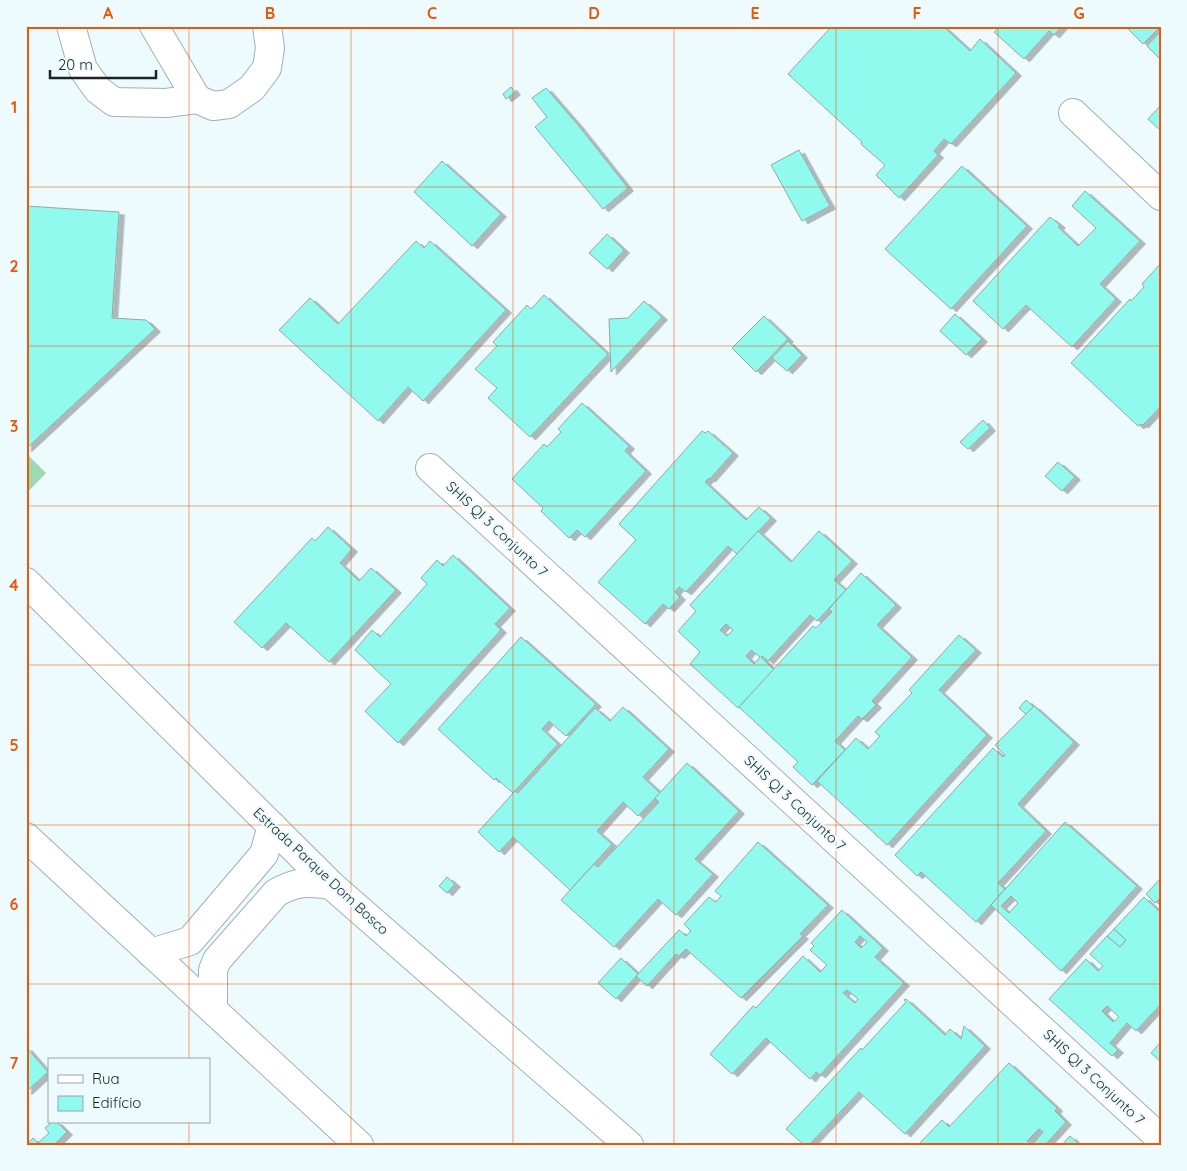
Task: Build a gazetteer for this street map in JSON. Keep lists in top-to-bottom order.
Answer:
{
  "streets": {
    "main road": ["SHIS QI 3 Conjunto 7", "Estrada Parque Dom Bosco"]
  },
  "legend": ["Rua", "Edifício"],
  "scale_bar": "20 m",
  "grid": {
    "columns": [
      "A",
      "B",
      "C",
      "D",
      "E",
      "F",
      "G"
    ],
    "rows": [
      "1",
      "2",
      "3",
      "4",
      "5",
      "6",
      "7"
    ]
  }
}
